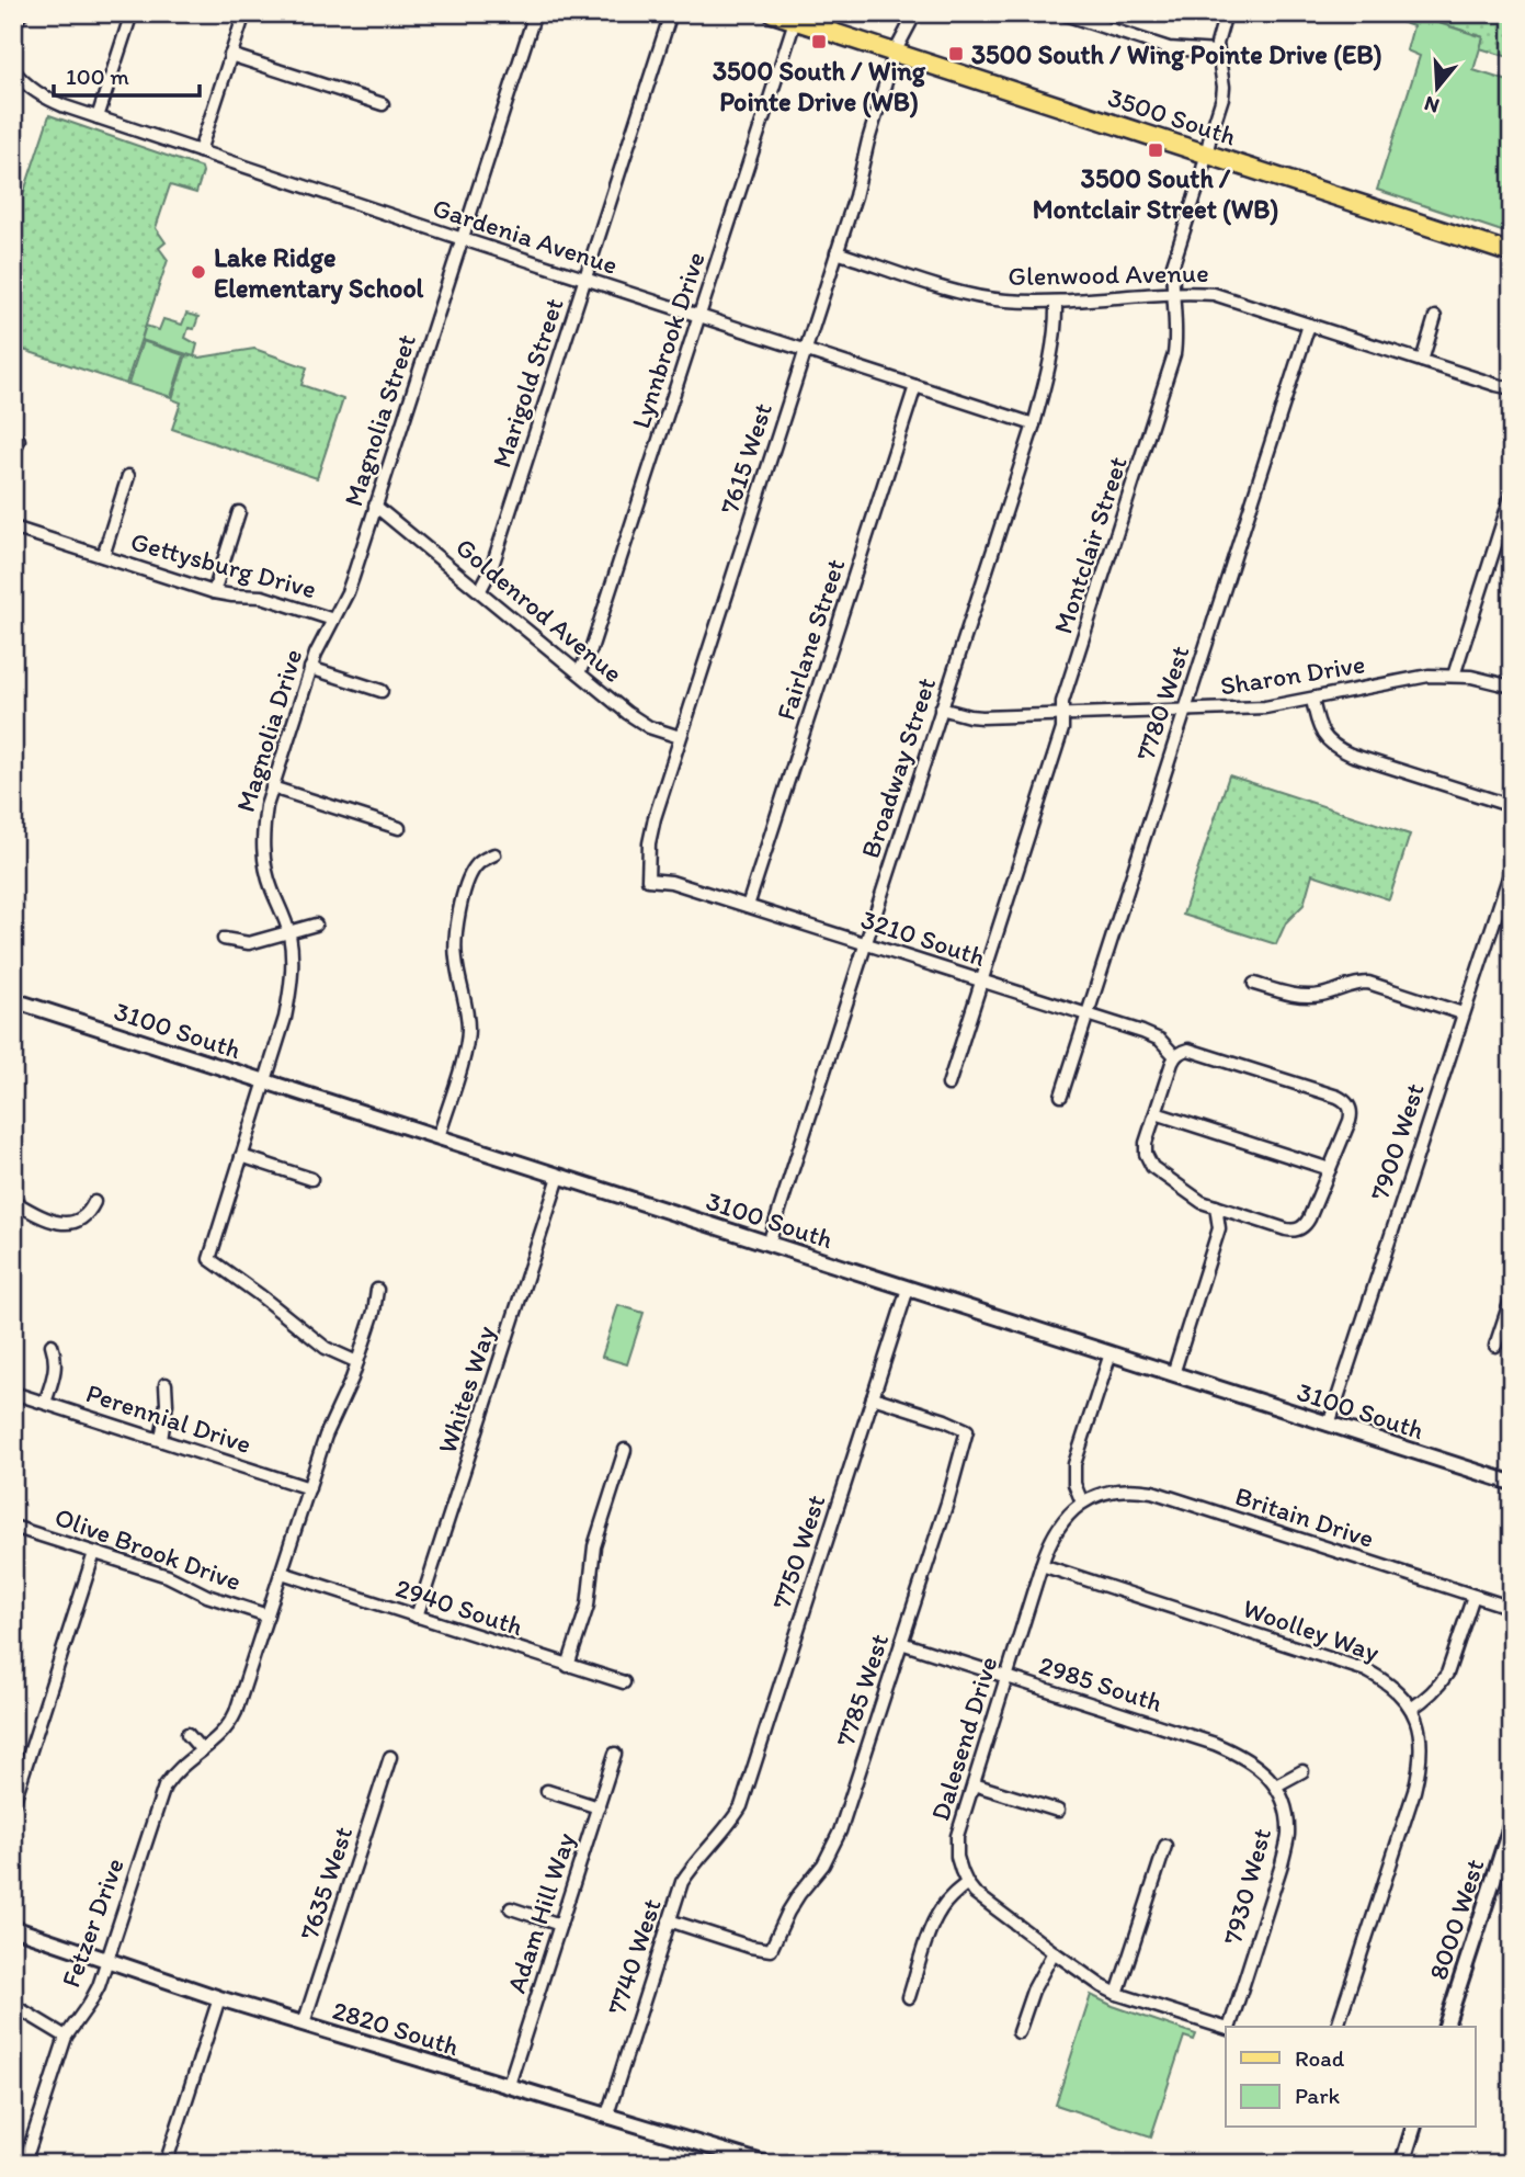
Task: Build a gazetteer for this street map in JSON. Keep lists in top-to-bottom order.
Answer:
{
  "streets": {
    "main road": ["3500 South"],
    "street": [
      "Gardenia Avenue",
      "Glenwood Avenue",
      "Lynnbrook Drive",
      "Marigold Street",
      "Magnolia Street",
      "7615 West",
      "Montclair Street",
      "Gettysburg Drive",
      "Goldenrod Avenue",
      "Fairlane Street",
      "Sharon Drive",
      "7780 West",
      "Magnolia Drive",
      "Broadway Street",
      "3210 South",
      "3100 South",
      "7900 West",
      "Whites Way",
      "Perennial Drive",
      "Britain Drive",
      "Olive Brook Drive",
      "7750 West",
      "2940 South",
      "Woolley Way",
      "2985 South",
      "7785 West",
      "Dalesend Drive",
      "7635 West",
      "7930 West",
      "Adam Hill Way",
      "8000 West",
      "Fetzer Drive",
      "7740 West",
      "2820 South"
    ]
  },
  "crossings": [
    ["3500 South", "Lynnbrook Drive"],
    ["3500 South", "7615 West"],
    ["3500 South", "Montclair Street"],
    ["Gardenia Avenue", "Lynnbrook Drive"],
    ["Gardenia Avenue", "Marigold Street"],
    ["Gardenia Avenue", "Magnolia Street"],
    ["Gardenia Avenue", "7615 West"],
    ["Gardenia Avenue", "Fairlane Street"],
    ["Gardenia Avenue", "Broadway Street"],
    ["Glenwood Avenue", "7615 West"],
    ["Glenwood Avenue", "Montclair Street"],
    ["Glenwood Avenue", "7780 West"],
    ["Glenwood Avenue", "Broadway Street"],
    ["Lynnbrook Drive", "Goldenrod Avenue"],
    ["Marigold Street", "Goldenrod Avenue"],
    ["Magnolia Street", "Gettysburg Drive"],
    ["Magnolia Street", "Goldenrod Avenue"],
    ["Magnolia Street", "Magnolia Drive"],
    ["7615 West", "Goldenrod Avenue"],
    ["7615 West", "3210 South"],
    ["Montclair Street", "Sharon Drive"],
    ["Montclair Street", "3210 South"],
    ["Gettysburg Drive", "Magnolia Drive"],
    ["Fairlane Street", "3210 South"],
    ["Sharon Drive", "7780 West"],
    ["Sharon Drive", "Broadway Street"],
    ["7780 West", "3210 South"],
    ["Magnolia Drive", "3100 South"],
    ["Magnolia Drive", "Fetzer Drive"],
    ["Broadway Street", "3210 South"],
    ["Broadway Street", "3100 South"],
    ["3100 South", "7900 West"],
    ["3100 South", "Whites Way"],
    ["3100 South", "7750 West"],
    ["Whites Way", "2940 South"],
    ["Perennial Drive", "Fetzer Drive"],
    ["Britain Drive", "Dalesend Drive"],
    ["Olive Brook Drive", "Fetzer Drive"],
    ["7750 West", "7785 West"],
    ["7750 West", "7740 West"],
    ["2940 South", "Fetzer Drive"],
    ["Woolley Way", "Dalesend Drive"],
    ["2985 South", "7785 West"],
    ["2985 South", "Dalesend Drive"],
    ["2985 South", "7930 West"],
    ["7785 West", "7740 West"],
    ["7635 West", "2820 South"],
    ["Adam Hill Way", "2820 South"],
    ["Fetzer Drive", "2820 South"],
    ["7740 West", "2820 South"]
  ],
  "places": {
    "transit": ["3500 South / Wing Pointe Drive (WB)", "3500 South / Wing Pointe Drive (EB)", "3500 South / Montclair Street (WB)"],
    "other": ["Lake Ridge Elementary School"]
  },
  "legend": ["Road", "Park"],
  "scale_bar": "100 m",
  "north": "bottom"
}
